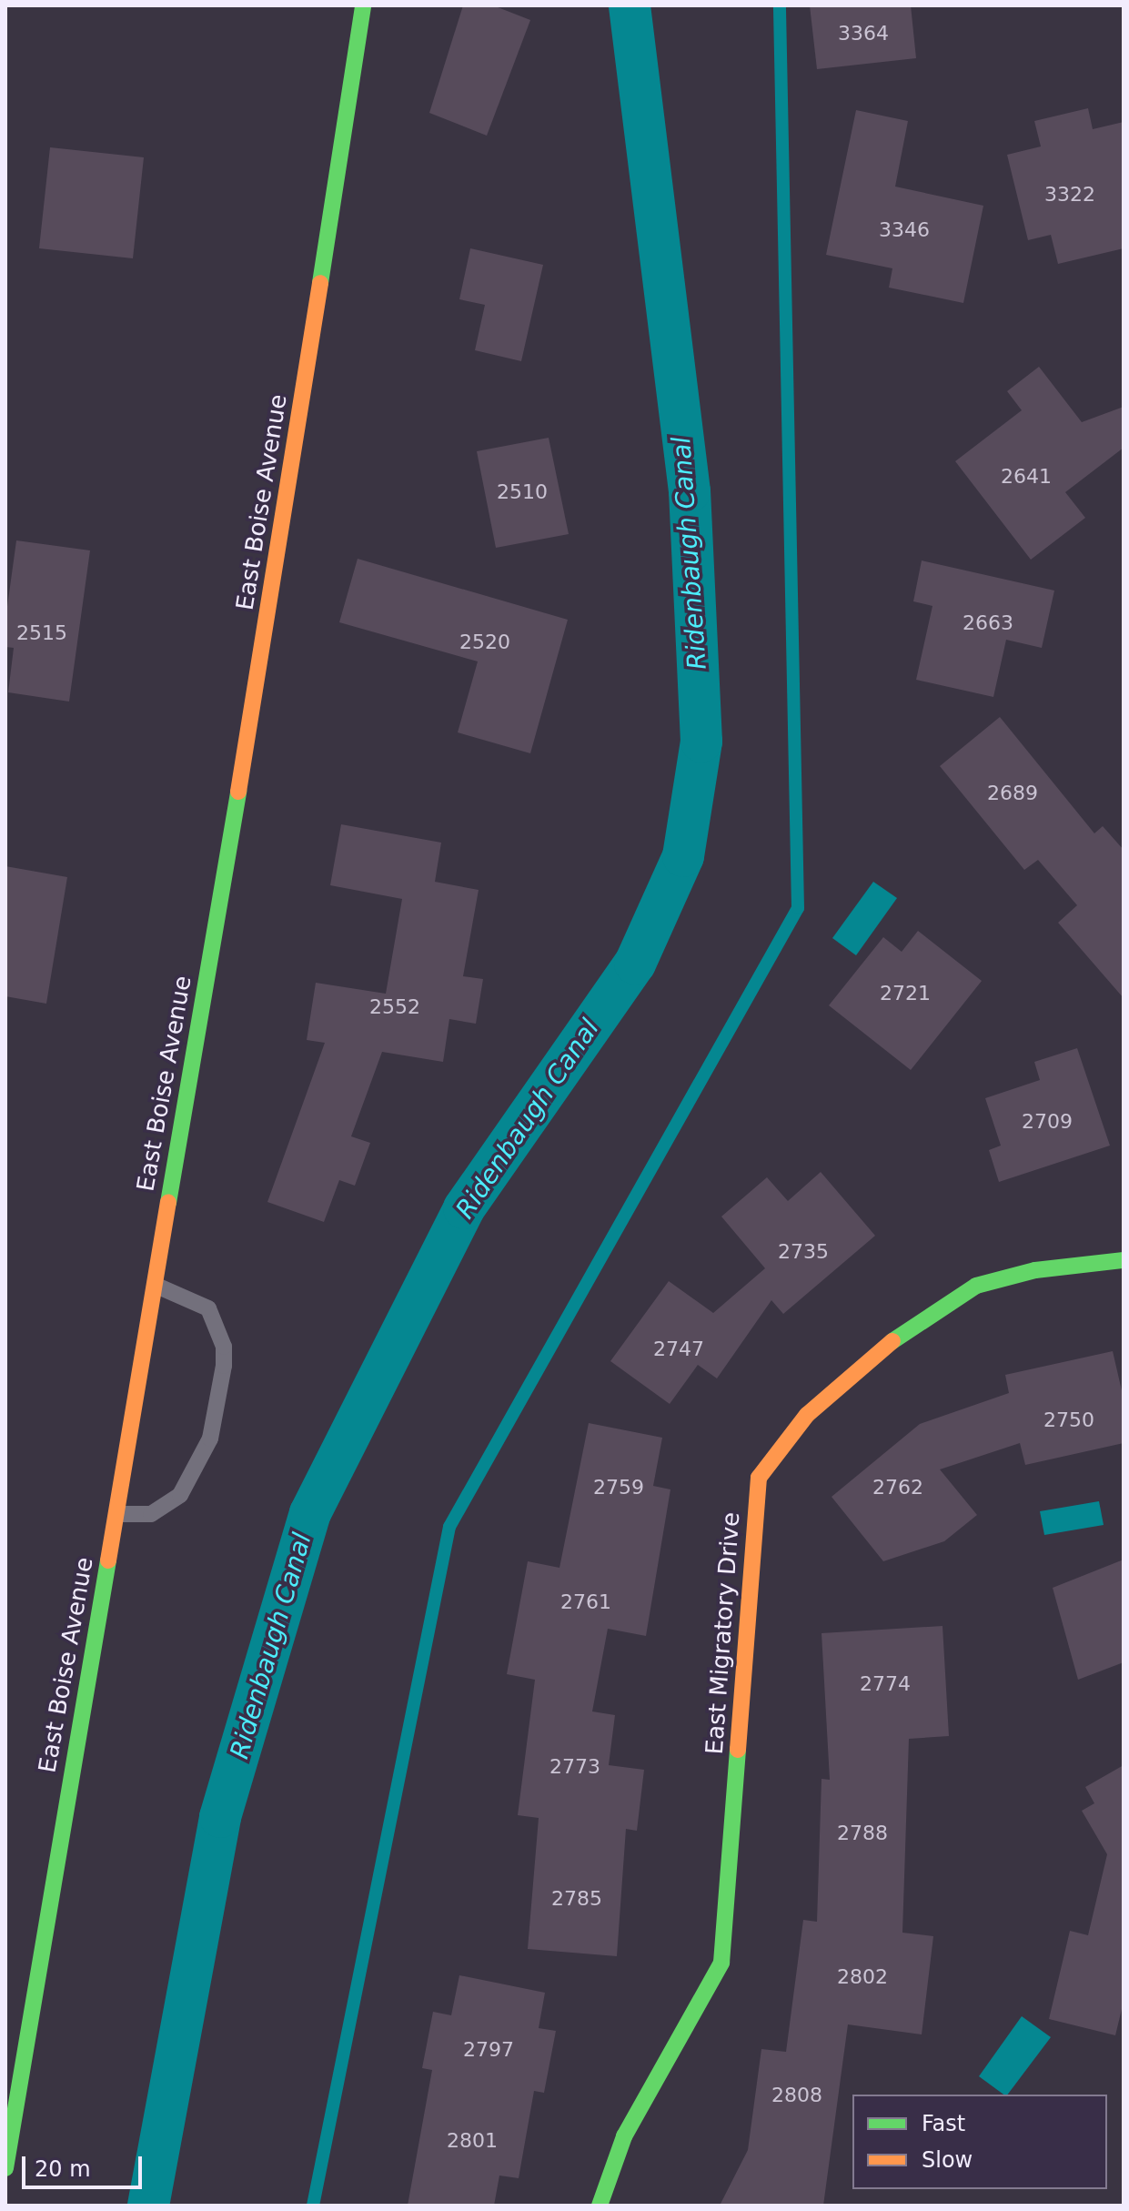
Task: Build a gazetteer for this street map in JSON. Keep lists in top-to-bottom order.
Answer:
{
  "streets": {
    "street": ["East Boise Avenue", "East Migratory Drive"]
  },
  "water": ["Ridenbaugh Canal"],
  "house_numbers": [
    "3364",
    "3322",
    "3346",
    "2641",
    "2510",
    "2663",
    "2515",
    "2520",
    "2689",
    "2721",
    "2552",
    "2709",
    "2735",
    "2747",
    "2750",
    "2759",
    "2762",
    "2761",
    "2774",
    "2773",
    "2788",
    "2785",
    "2802",
    "2797",
    "2808",
    "2801"
  ],
  "legend": ["Fast", "Slow"],
  "scale_bar": "20 m"
}
